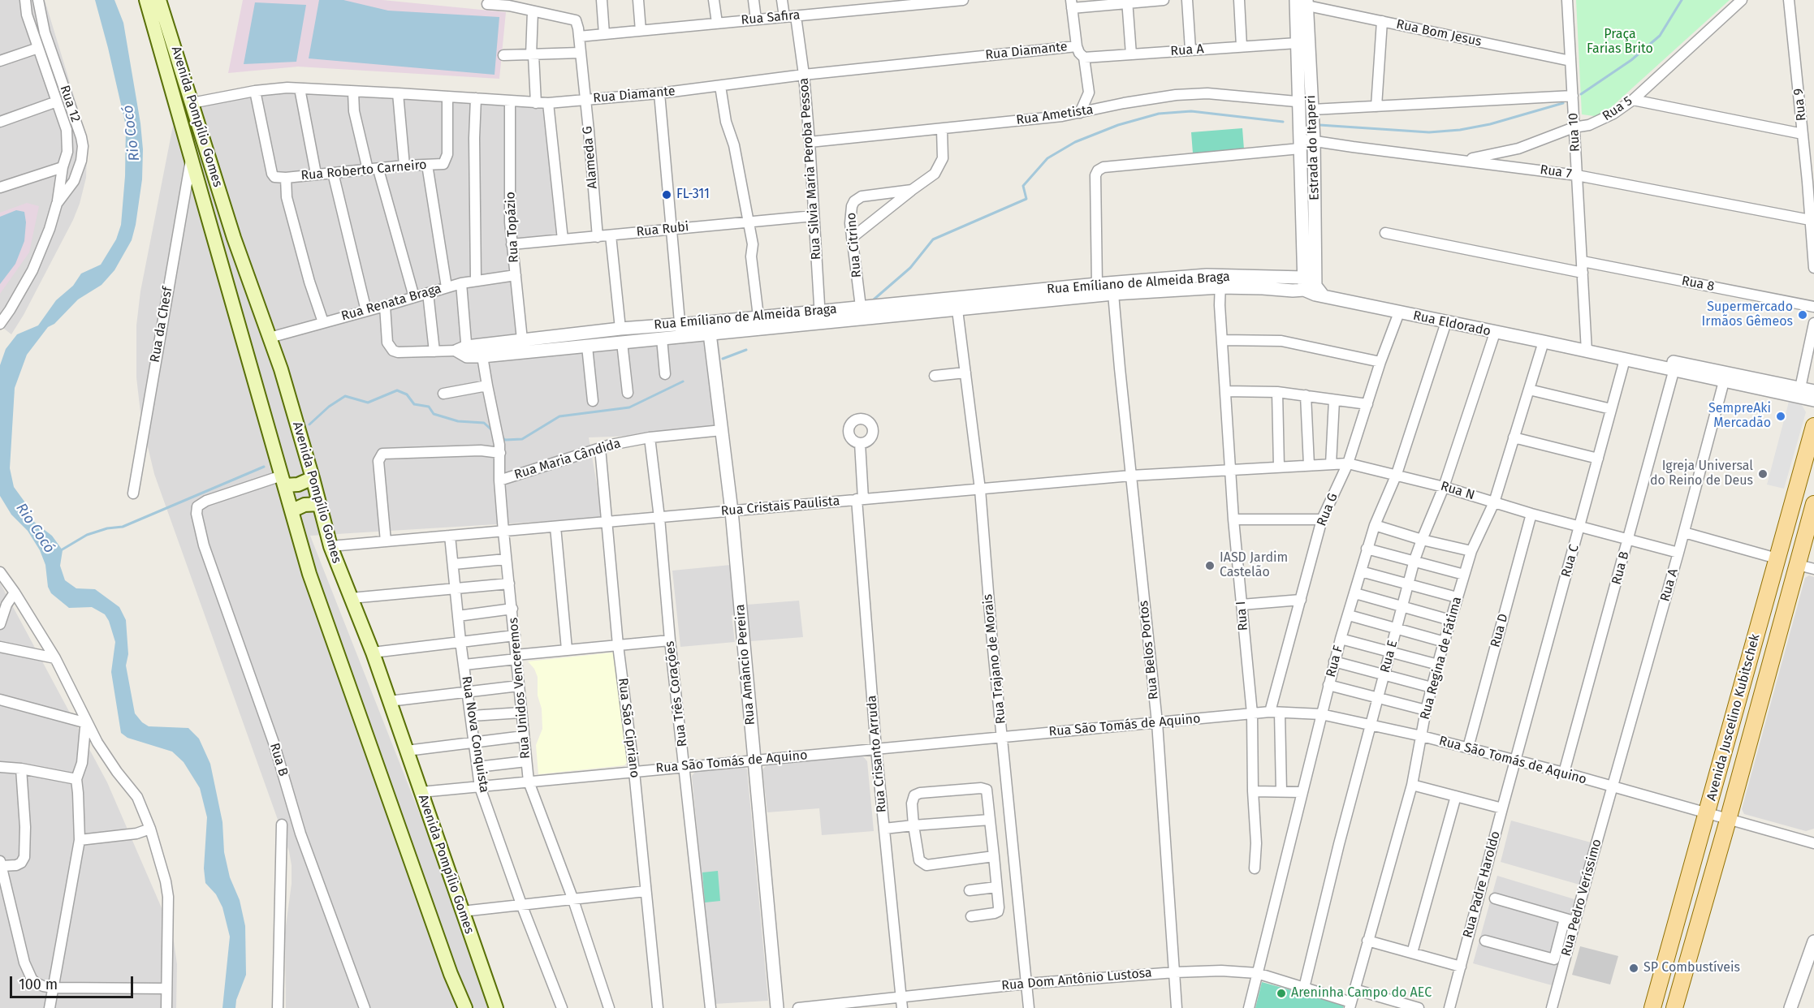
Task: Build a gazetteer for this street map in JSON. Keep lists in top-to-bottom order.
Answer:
{
  "streets": {
    "main road": ["Avenida Pompílio Gomes", "Avenida Juscelino Kubitschek"],
    "street": [
      "Rua Safira",
      "Rua Bom Jesus",
      "Rua A",
      "Rua Diamante",
      "Rua 12",
      "Rua 9",
      "Rua 5",
      "Rua Ametista",
      "Rua 10",
      "Estrada do Itaperi",
      "Alameda G",
      "Rua Silvia Maria Peroba Pessoa",
      "Rua Roberto Carneiro",
      "Rua 7",
      "Rua Topázio",
      "Rua Rubi",
      "Rua Citrino",
      "Rua Emíliano de Almeida Braga",
      "Rua 8",
      "Rua Renata Braga",
      "Rua Eldorado",
      "Rua da Chesf",
      "Rua Maria Cândida",
      "Rua N",
      "Rua Cristais Paulista",
      "Rua G",
      "Rua C",
      "Rua B",
      "Rua I",
      "Rua D",
      "Rua Belos Portos",
      "Rua E",
      "Rua Regina de Fátima",
      "Rua Trajano de Morais",
      "Rua F",
      "Rua Amâncio Pereira",
      "Rua Unidos Venceremos",
      "Rua Três Corações",
      "Rua São Tomás de Aquino",
      "Rua São Cipriano",
      "Rua Nova Conquista",
      "Rua Crisanto Arruda",
      "Rua Padre Haroldo",
      "Rua Pedro Veríssimo",
      "Rua Dom Antônio Lustosa"
    ]
  },
  "crossings": [
    ["Rua Safira", "Alameda G"],
    ["Rua Safira", "Rua Silvia Maria Peroba Pessoa"],
    ["Rua Bom Jesus", "Rua 10"],
    ["Rua Bom Jesus", "Estrada do Itaperi"],
    ["Rua A", "Rua Diamante"],
    ["Rua A", "Estrada do Itaperi"],
    ["Rua A", "Rua Eldorado"],
    ["Rua A", "Rua N"],
    ["Rua A", "Rua São Tomás de Aquino"],
    ["Rua A", "Rua Pedro Veríssimo"],
    ["Rua Diamante", "Avenida Pompílio Gomes"],
    ["Rua Diamante", "Alameda G"],
    ["Rua Diamante", "Rua Silvia Maria Peroba Pessoa"],
    ["Rua Diamante", "Rua Roberto Carneiro"],
    ["Rua Diamante", "Rua Topázio"],
    ["Rua 9", "Rua 7"],
    ["Rua 5", "Rua 10"],
    ["Rua 5", "Rua 7"],
    ["Rua Ametista", "Estrada do Itaperi"],
    ["Rua Ametista", "Rua Silvia Maria Peroba Pessoa"],
    ["Rua Ametista", "Rua Citrino"],
    ["Avenida Pompílio Gomes", "Rua Renata Braga"],
    ["Avenida Pompílio Gomes", "Rua da Chesf"],
    ["Avenida Pompílio Gomes", "Rua Cristais Paulista"],
    ["Avenida Pompílio Gomes", "Rua B"],
    ["Avenida Pompílio Gomes", "Rua São Tomás de Aquino"],
    ["Rua 10", "Rua 7"],
    ["Rua 10", "Rua 8"],
    ["Rua 10", "Rua Eldorado"],
    ["Estrada do Itaperi", "Rua 7"],
    ["Estrada do Itaperi", "Rua Emíliano de Almeida Braga"],
    ["Estrada do Itaperi", "Rua Eldorado"],
    ["Alameda G", "Rua Rubi"],
    ["Rua Silvia Maria Peroba Pessoa", "Rua Rubi"],
    ["Rua Silvia Maria Peroba Pessoa", "Rua Emíliano de Almeida Braga"],
    ["Rua 7", "Rua Emíliano de Almeida Braga"],
    ["Rua Topázio", "Rua Rubi"],
    ["Rua Topázio", "Rua Emíliano de Almeida Braga"],
    ["Rua Topázio", "Rua Renata Braga"],
    ["Rua Citrino", "Rua Emíliano de Almeida Braga"],
    ["Rua Emíliano de Almeida Braga", "Rua Renata Braga"],
    ["Rua Emíliano de Almeida Braga", "Rua Eldorado"],
    ["Rua Emíliano de Almeida Braga", "Rua I"],
    ["Rua Emíliano de Almeida Braga", "Rua Belos Portos"],
    ["Rua Emíliano de Almeida Braga", "Rua Trajano de Morais"],
    ["Rua Emíliano de Almeida Braga", "Rua Amâncio Pereira"],
    ["Rua Emíliano de Almeida Braga", "Rua Unidos Venceremos"],
    ["Rua Eldorado", "Rua G"],
    ["Rua Eldorado", "Rua C"],
    ["Rua Eldorado", "Rua B"],
    ["Rua Eldorado", "Rua E"],
    ["Rua Eldorado", "Rua Regina de Fátima"],
    ["Rua Eldorado", "Rua F"],
    ["Rua Maria Cândida", "Rua Amâncio Pereira"],
    ["Rua Maria Cândida", "Rua Unidos Venceremos"],
    ["Rua Maria Cândida", "Rua Três Corações"],
    ["Rua Maria Cândida", "Rua São Cipriano"],
    ["Rua N", "Rua Cristais Paulista"],
    ["Rua N", "Rua G"],
    ["Rua N", "Rua C"],
    ["Rua N", "Rua B"],
    ["Rua N", "Rua I"],
    ["Rua N", "Rua D"],
    ["Rua N", "Rua E"],
    ["Rua N", "Rua Regina de Fátima"],
    ["Rua N", "Rua F"],
    ["Rua Cristais Paulista", "Rua I"],
    ["Rua Cristais Paulista", "Rua Belos Portos"],
    ["Rua Cristais Paulista", "Rua Trajano de Morais"],
    ["Rua Cristais Paulista", "Rua Amâncio Pereira"],
    ["Rua Cristais Paulista", "Rua Unidos Venceremos"],
    ["Rua Cristais Paulista", "Rua Três Corações"],
    ["Rua Cristais Paulista", "Rua São Cipriano"],
    ["Rua Cristais Paulista", "Rua Nova Conquista"],
    ["Rua Cristais Paulista", "Rua Crisanto Arruda"],
    ["Rua G", "Rua São Tomás de Aquino"],
    ["Rua C", "Rua São Tomás de Aquino"],
    ["Rua C", "Rua Padre Haroldo"],
    ["Rua B", "Rua São Tomás de Aquino"],
    ["Rua I", "Rua São Tomás de Aquino"],
    ["Rua D", "Rua São Tomás de Aquino"],
    ["Rua Belos Portos", "Rua São Tomás de Aquino"],
    ["Rua Belos Portos", "Rua Dom Antônio Lustosa"],
    ["Rua E", "Rua São Tomás de Aquino"],
    ["Rua E", "Rua Dom Antônio Lustosa"],
    ["Rua Regina de Fátima", "Rua São Tomás de Aquino"],
    ["Rua Regina de Fátima", "Rua Dom Antônio Lustosa"],
    ["Rua Trajano de Morais", "Rua São Tomás de Aquino"],
    ["Rua Trajano de Morais", "Rua Dom Antônio Lustosa"],
    ["Rua F", "Rua São Tomás de Aquino"],
    ["Rua F", "Rua Dom Antônio Lustosa"],
    ["Rua Amâncio Pereira", "Rua São Tomás de Aquino"],
    ["Rua Unidos Venceremos", "Rua São Tomás de Aquino"],
    ["Rua Três Corações", "Rua São Tomás de Aquino"],
    ["Avenida Juscelino Kubitschek", "Rua São Tomás de Aquino"],
    ["Rua São Tomás de Aquino", "Rua São Cipriano"],
    ["Rua São Tomás de Aquino", "Rua Nova Conquista"],
    ["Rua São Tomás de Aquino", "Rua Crisanto Arruda"],
    ["Rua São Tomás de Aquino", "Rua Padre Haroldo"],
    ["Rua São Tomás de Aquino", "Rua Pedro Veríssimo"],
    ["Rua Crisanto Arruda", "Rua Dom Antônio Lustosa"]
  ],
  "water": ["Rio Cocó"],
  "parks": ["Praça Farias Brito"],
  "places": [
    "FL-311",
    "Supermercado Irmãos Gêmeos",
    "SempreAki Mercadão",
    "Igreja Universal do Reino de Deus",
    "IASD Jardim Castelão",
    "SP Combustíveis",
    "Areninha Campo do AEC"
  ],
  "scale_bar": "100 m"
}
